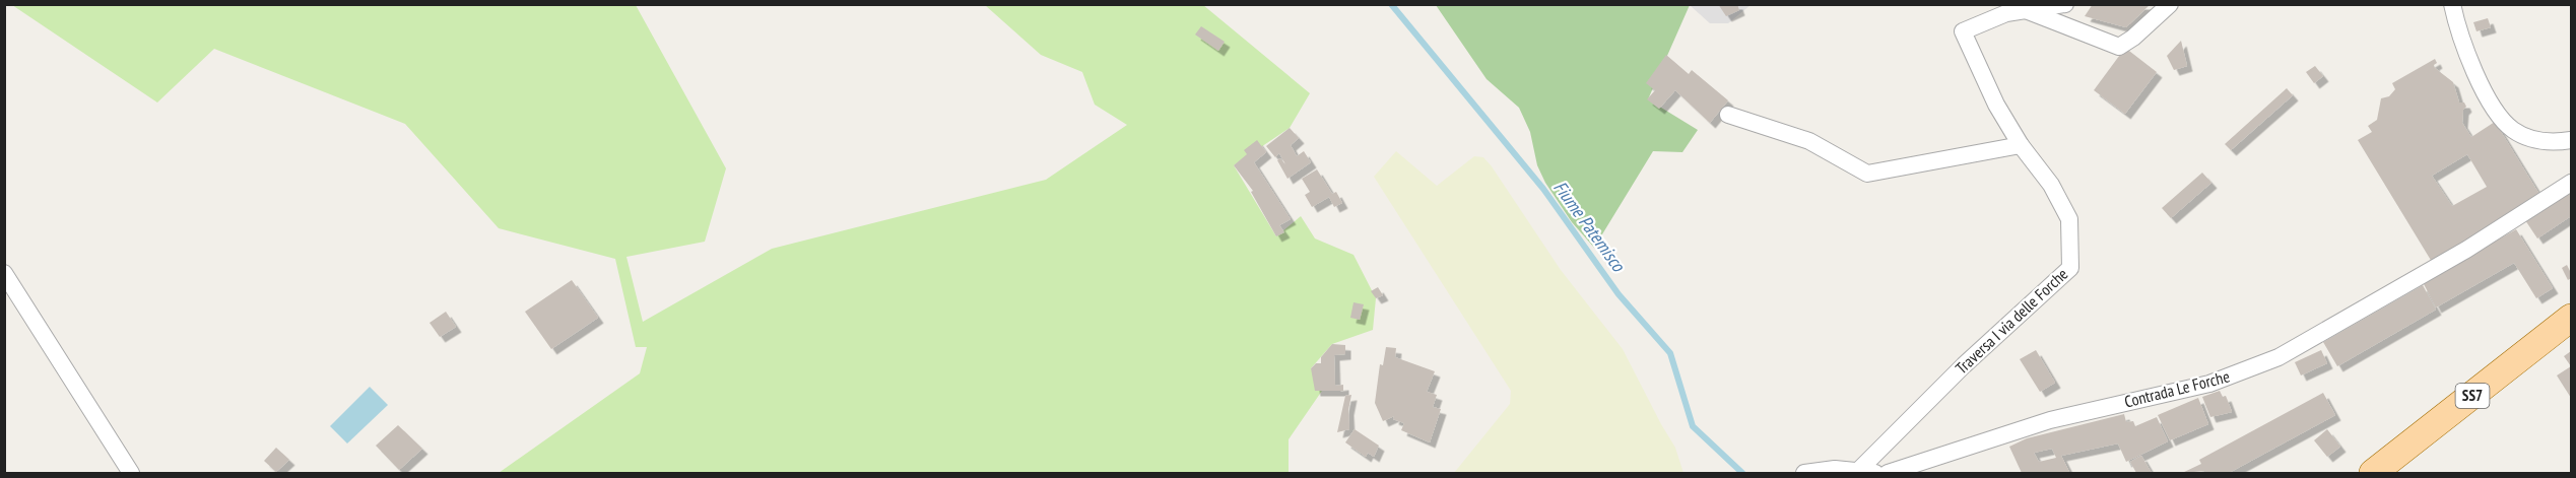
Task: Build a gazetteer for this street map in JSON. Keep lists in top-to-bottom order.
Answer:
{
  "streets": {
    "main road": ["SS7"],
    "street": ["Traversa I via delle Forche", "Contrada Le Forche"]
  },
  "water": ["Fiume Patemisco"]
}
